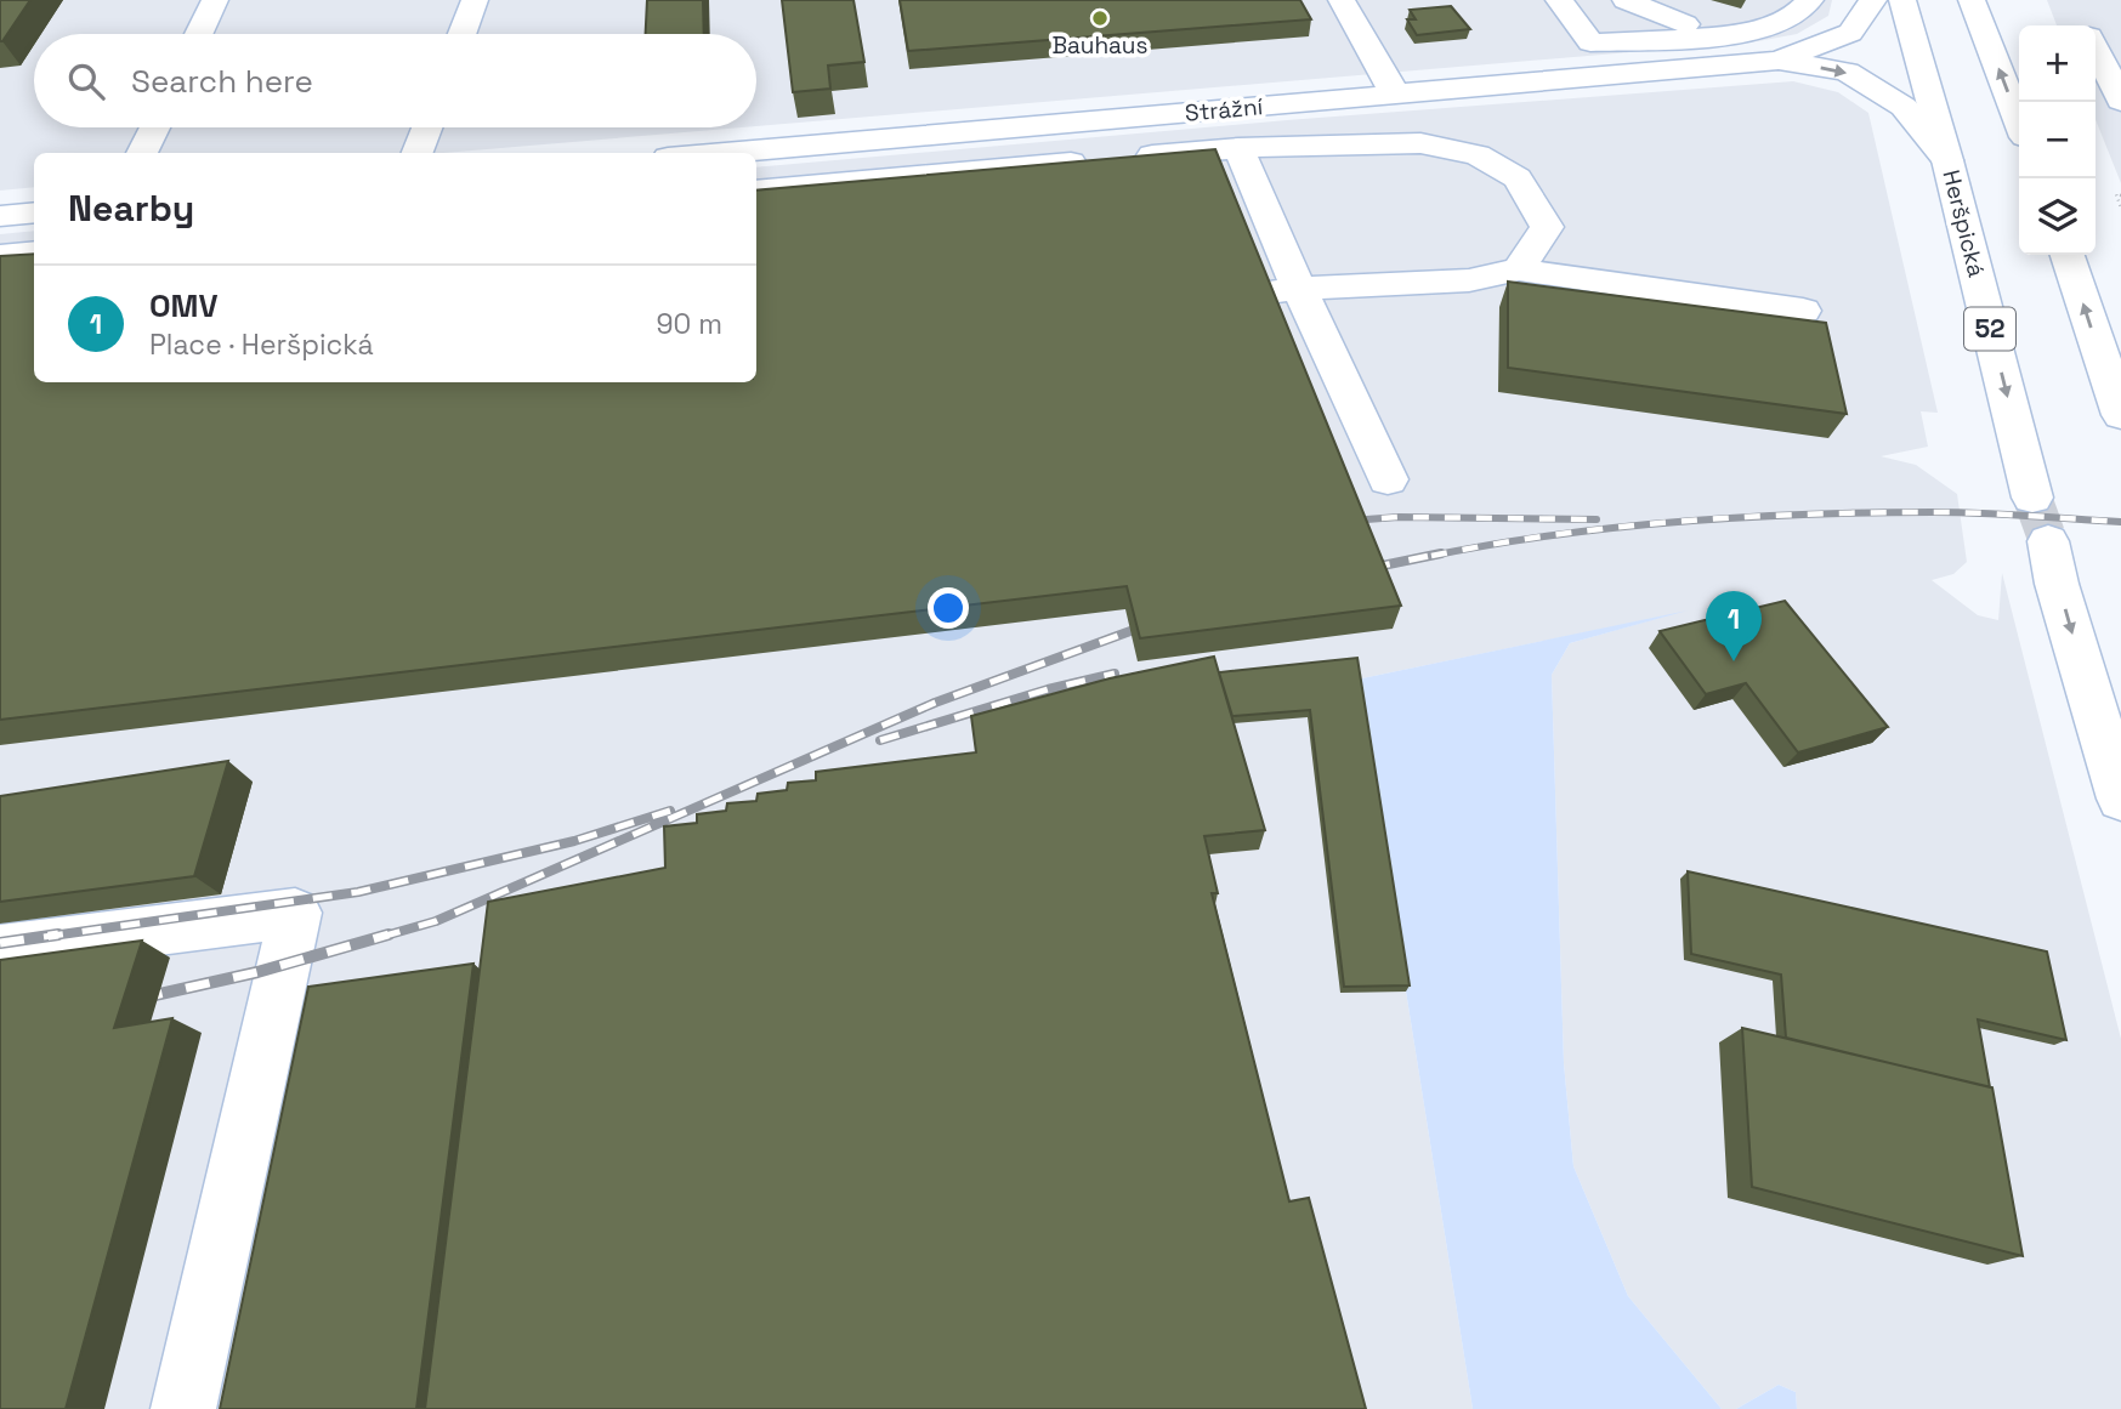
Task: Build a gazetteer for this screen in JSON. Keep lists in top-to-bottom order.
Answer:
{
  "streets": {
    "street": ["Strážní", "Heršpická", "52"]
  },
  "crossings": [
    ["Strážní", "Heršpická"]
  ],
  "places": ["Bauhaus"],
  "page": {
    "map_buttons": ["+", "−"],
    "search": "Search here",
    "heading": "Nearby",
    "list": [
      {
        "mark": "1",
        "name": "OMV",
        "note": "Place · Heršpická",
        "value": "90 m"
      }
    ],
    "pins": "1"
  }
}
